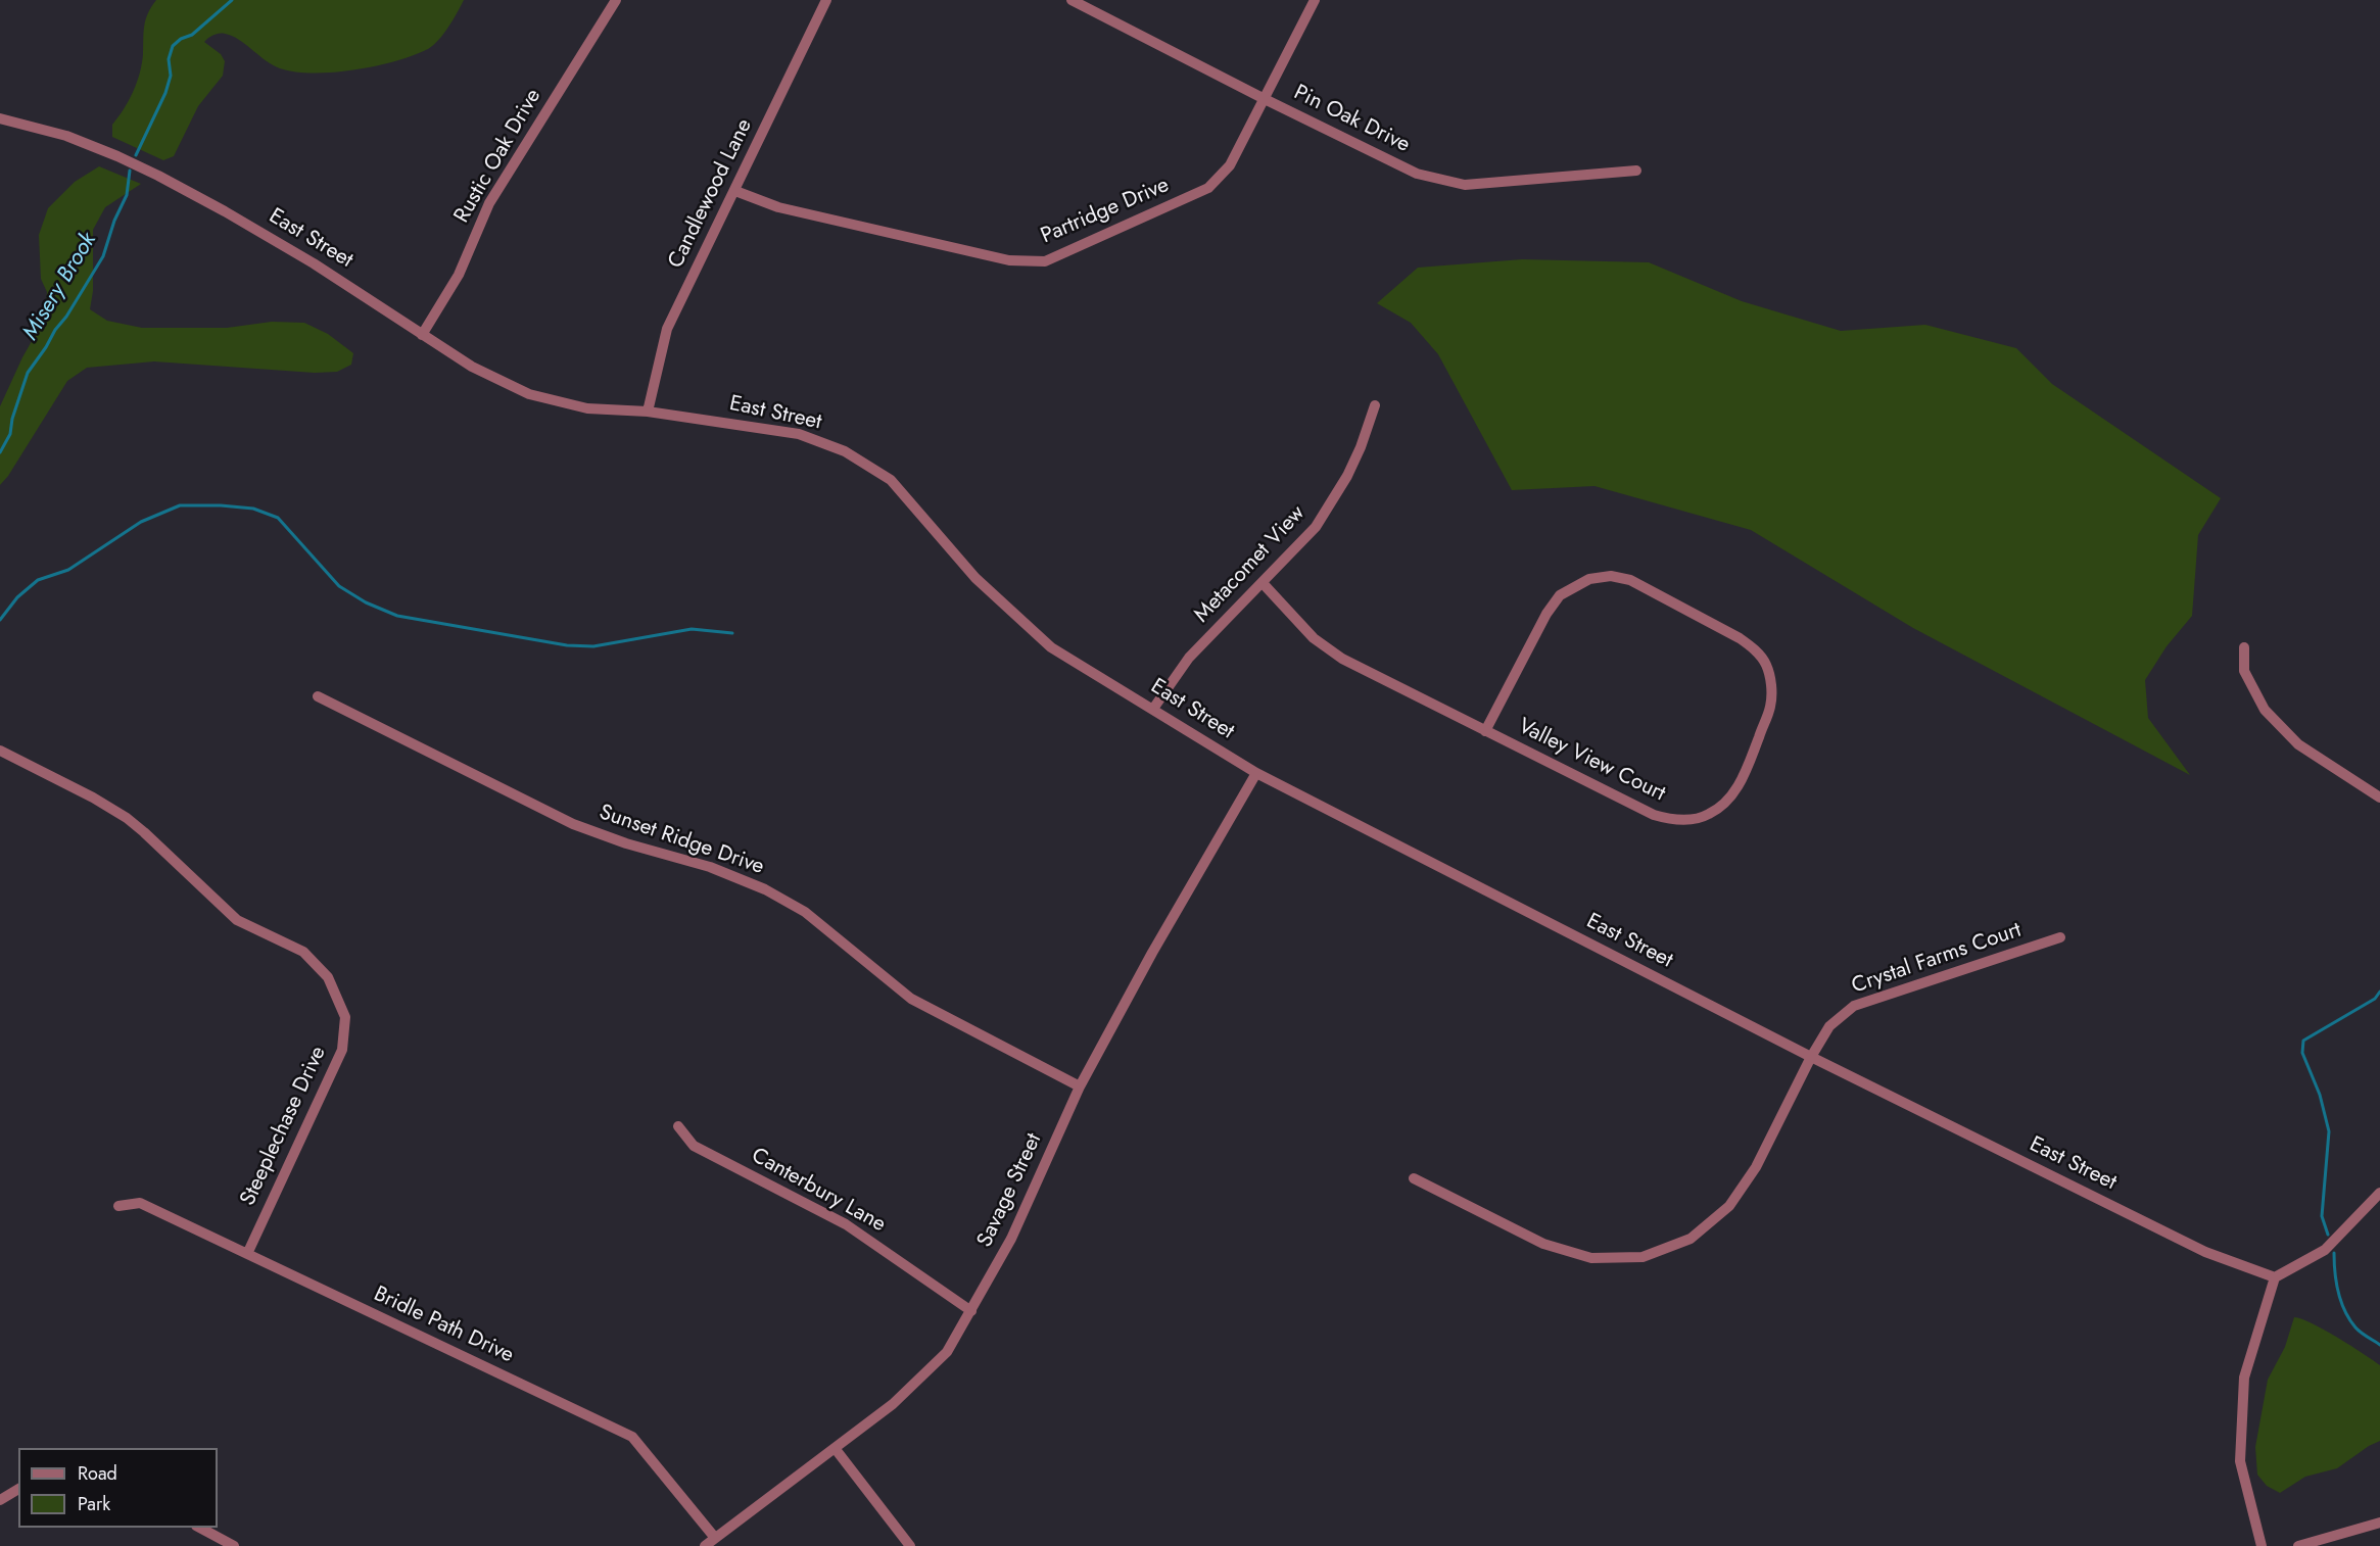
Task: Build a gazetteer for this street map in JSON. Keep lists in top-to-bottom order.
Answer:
{
  "streets": {
    "street": [
      "Pin Oak Drive",
      "Rustic Oak Drive",
      "Candlewood Lane",
      "Partridge Drive",
      "East Street",
      "Metacomet View",
      "Valley View Court",
      "Sunset Ridge Drive",
      "Crystal Farms Court",
      "Steeplechase Drive",
      "Canterbury Lane",
      "Savage Street",
      "Bridle Path Drive"
    ]
  },
  "crossings": [
    ["Pin Oak Drive", "Partridge Drive"],
    ["Rustic Oak Drive", "East Street"],
    ["Candlewood Lane", "Partridge Drive"],
    ["Candlewood Lane", "East Street"],
    ["East Street", "Metacomet View"],
    ["East Street", "Crystal Farms Court"],
    ["East Street", "Savage Street"],
    ["Metacomet View", "Valley View Court"],
    ["Sunset Ridge Drive", "Savage Street"],
    ["Steeplechase Drive", "Bridle Path Drive"],
    ["Canterbury Lane", "Savage Street"],
    ["Savage Street", "Bridle Path Drive"]
  ],
  "water": ["Misery Brook"],
  "legend": ["Road", "Park"]
}
